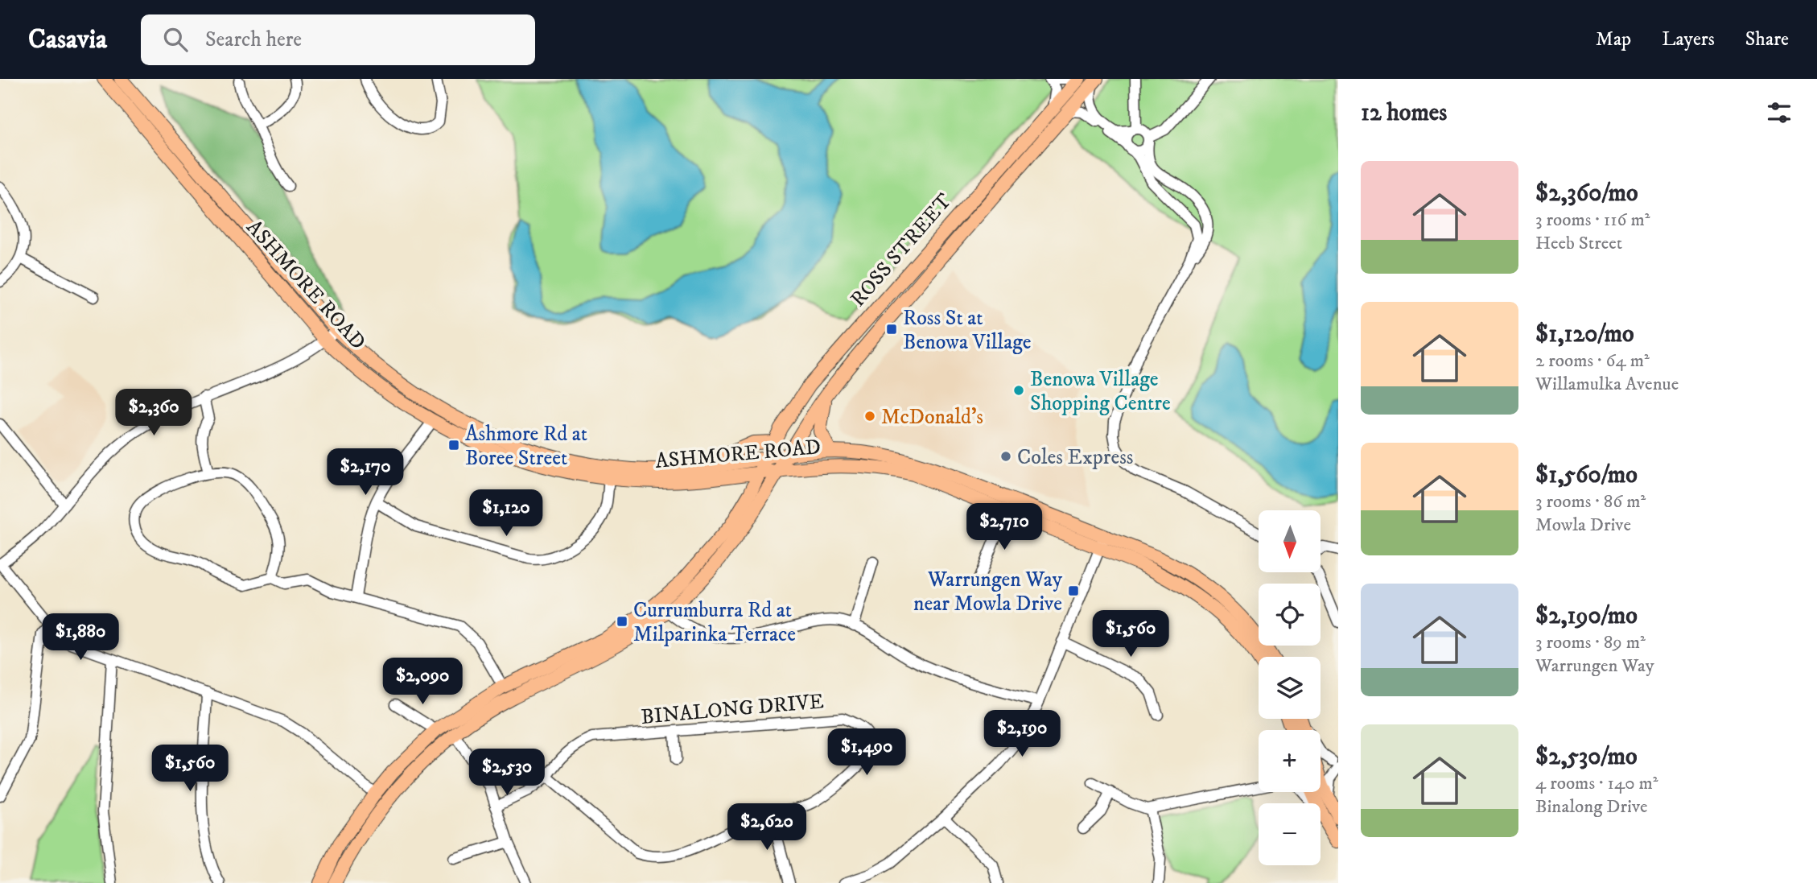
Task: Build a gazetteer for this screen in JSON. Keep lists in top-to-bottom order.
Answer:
{
  "streets": {
    "main road": ["ROSS STREET", "ASHMORE ROAD"],
    "street": ["BINALONG DRIVE"]
  },
  "crossings": [
    ["ROSS STREET", "ASHMORE ROAD"]
  ],
  "places": {
    "transit": [
      "Ross St at Benowa Village",
      "Ashmore Rd at Boree Street",
      "Warrungen Way near Mowla Drive",
      "Currumburra Rd at Milparinka Terrace"
    ],
    "other": ["Benowa Village Shopping Centre", "McDonald's", "Coles Express"]
  },
  "north": "bottom",
  "page": {
    "header": "Casavia",
    "search": "Search here",
    "nav": ["Map", "Layers", "Share"],
    "heading": "12 homes",
    "list": [
      {
        "name": "$2,360/mo",
        "note": "3 rooms · 116 m² · Heeb Street"
      },
      {
        "name": "$1,120/mo",
        "note": "2 rooms · 64 m² · Willamulka Avenue"
      },
      {
        "name": "$1,560/mo",
        "note": "3 rooms · 86 m² · Mowla Drive"
      },
      {
        "name": "$2,190/mo",
        "note": "3 rooms · 89 m² · Warrungen Way"
      },
      {
        "name": "$2,530/mo",
        "note": "4 rooms · 140 m² · Binalong Drive"
      }
    ],
    "price": [
      "$2,360",
      "$2,170",
      "$1,120",
      "$2,710",
      "$1,560",
      "$1,880",
      "$2,090",
      "$2,190",
      "$1,490",
      "$1,560",
      "$2,530",
      "$2,620"
    ],
    "map_buttons": ["+", "−"]
  }
}
